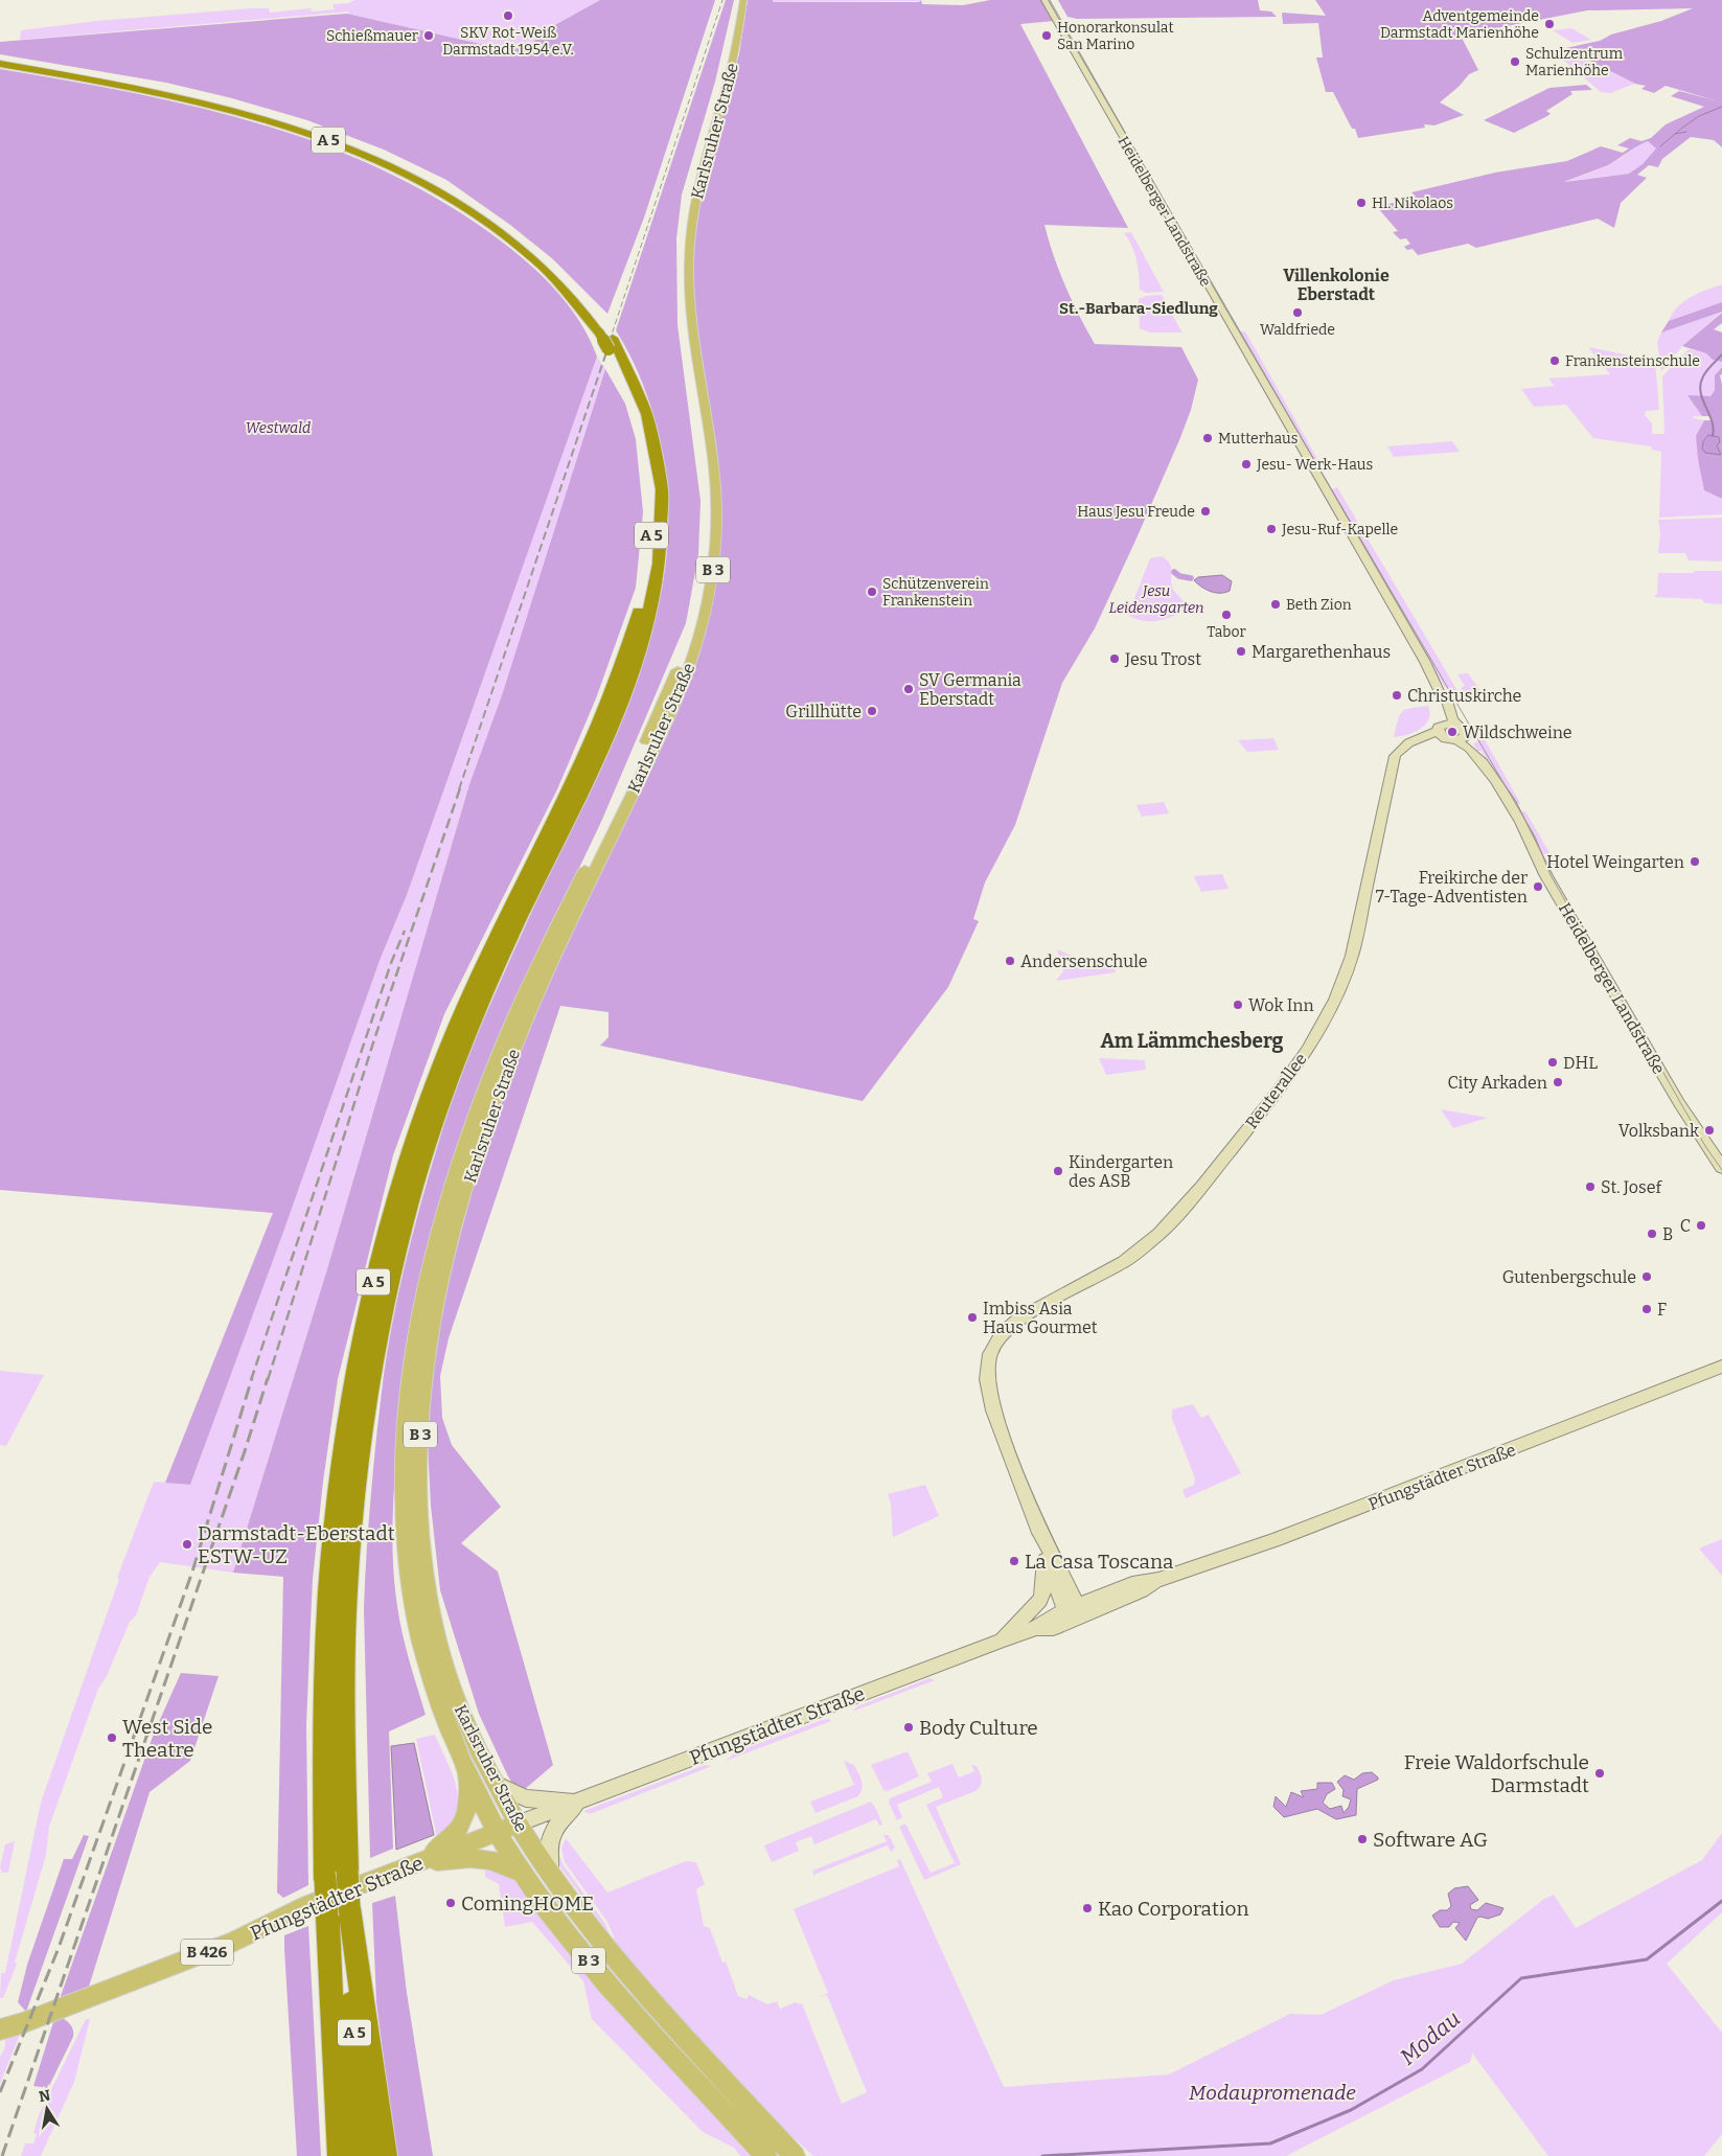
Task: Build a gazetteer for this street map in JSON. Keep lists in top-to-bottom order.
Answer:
{
  "streets": {
    "highway": ["A 5"],
    "main road": [
      "Karlsruher Straße",
      "B 3",
      "Pfungstädter Straße",
      "B 426"
    ],
    "street": ["Heidelberger Landstraße", "Reuterallee"]
  },
  "crossings": [
    ["Karlsruher Straße", "Pfungstädter Straße"],
    ["Karlsruher Straße", "B 426"],
    ["Heidelberger Landstraße", "Reuterallee"],
    ["Pfungstädter Straße", "B 426"]
  ],
  "districts": ["Villenkolonie Eberstadt", "St.-Barbara-Siedlung", "Am Lämmchesberg"],
  "water": ["Modau"],
  "parks": ["Westwald", "Jesu Leidensgarten", "Modaupromenade"],
  "places": [
    "SKV Rot-Weiß Darmstadt 1954 e.V.",
    "Adventgemeinde Darmstadt Marienhöhe",
    "Schießmauer",
    "Honorarkonsulat San Marino",
    "Schulzentrum Marienhöhe",
    "Hl. Nikolaos",
    "Waldfriede",
    "Frankensteinschule",
    "Mutterhaus",
    "Jesu- Werk-Haus",
    "Haus Jesu Freude",
    "Jesu-Ruf-Kapelle",
    "Schützenverein Frankenstein",
    "Beth Zion",
    "Tabor",
    "Margarethenhaus",
    "Jesu Trost",
    "SV Germania Eberstadt",
    "Christuskirche",
    "Grillhütte",
    "Wildschweine",
    "Hotel Weingarten",
    "Freikirche der 7-Tage-Adventisten",
    "Andersenschule",
    "Wok Inn",
    "DHL",
    "City Arkaden",
    "Volksbank",
    "Kindergarten des ASB",
    "St. Josef",
    "C",
    "B",
    "Gutenbergschule",
    "F",
    "Imbiss Asia Haus Gourmet",
    "Darmstadt-Eberstadt ESTW-UZ",
    "La Casa Toscana",
    "Body Culture",
    "West Side Theatre",
    "Freie Waldorfschule Darmstadt",
    "Software AG",
    "ComingHOME",
    "Kao Corporation"
  ],
  "north": "top"
}
